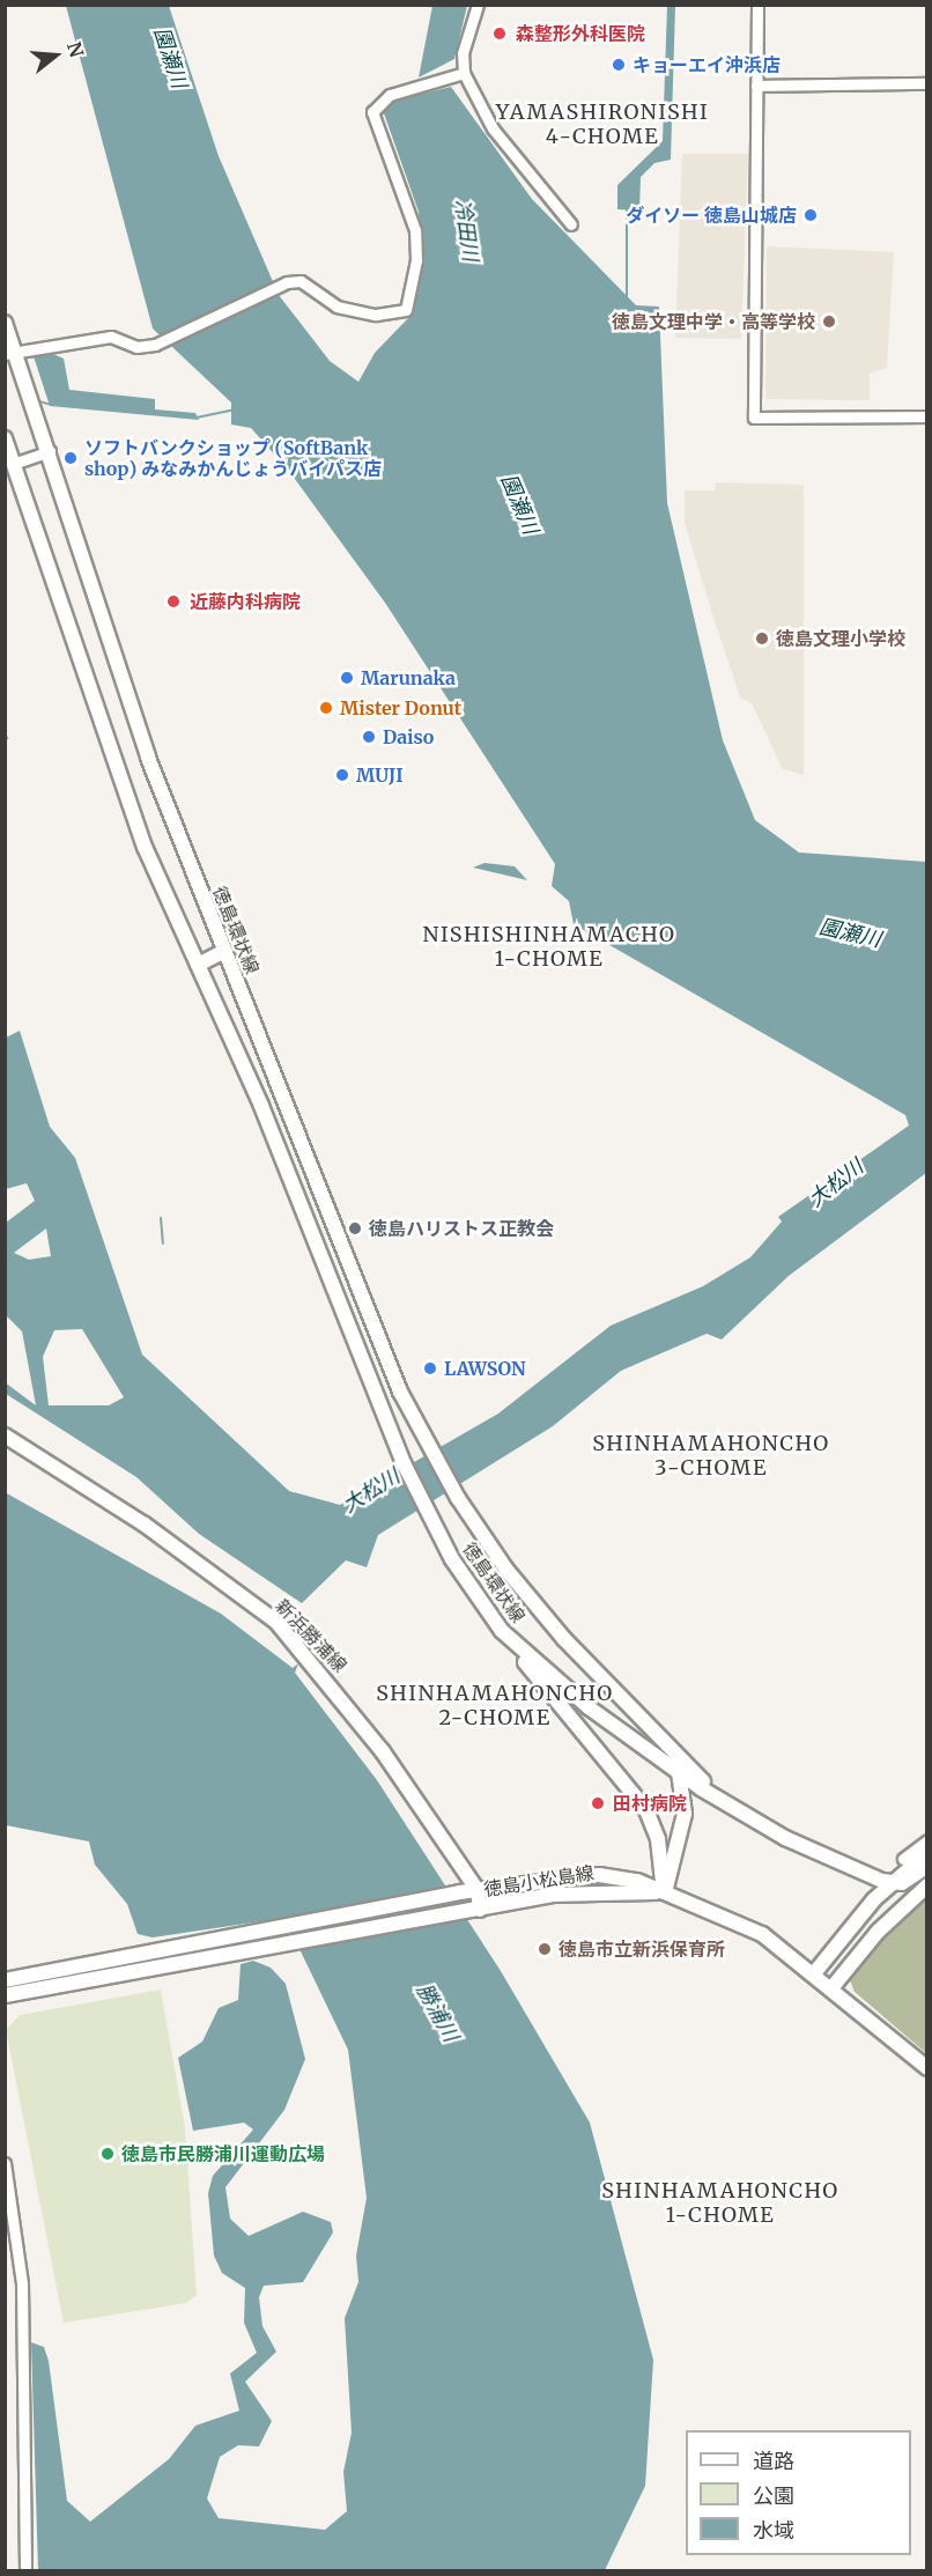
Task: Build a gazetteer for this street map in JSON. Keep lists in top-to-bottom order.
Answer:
{
  "streets": {
    "main road": ["徳島環状線", "新浜勝浦線", "徳島小松島線"]
  },
  "crossings": [
    ["徳島環状線", "徳島小松島線"],
    ["新浜勝浦線", "徳島小松島線"]
  ],
  "districts": [
    "YAMASHIRONISHI 4-CHOME",
    "NISHISHINHAMACHO 1-CHOME",
    "SHINHAMAHONCHO 3-CHOME",
    "SHINHAMAHONCHO 2-CHOME",
    "SHINHAMAHONCHO 1-CHOME"
  ],
  "water": [
    "園瀬川",
    "冷田川",
    "大松川",
    "勝浦川"
  ],
  "places": [
    "森整形外科医院",
    "キョーエイ沖浜店",
    "ダイソー 徳島山城店",
    "徳島文理中学・高等学校",
    "ソフトバンクショップ (SoftBank shop) みなみかんじょうバイパス店",
    "近藤内科病院",
    "徳島文理小学校",
    "Marunaka",
    "Mister Donut",
    "Daiso",
    "MUJI",
    "徳島ハリストス正教会",
    "LAWSON",
    "田村病院",
    "徳島市立新浜保育所",
    "徳島市民勝浦川運動広場"
  ],
  "legend": ["道路", "公園", "水域"],
  "north": "right"
}
